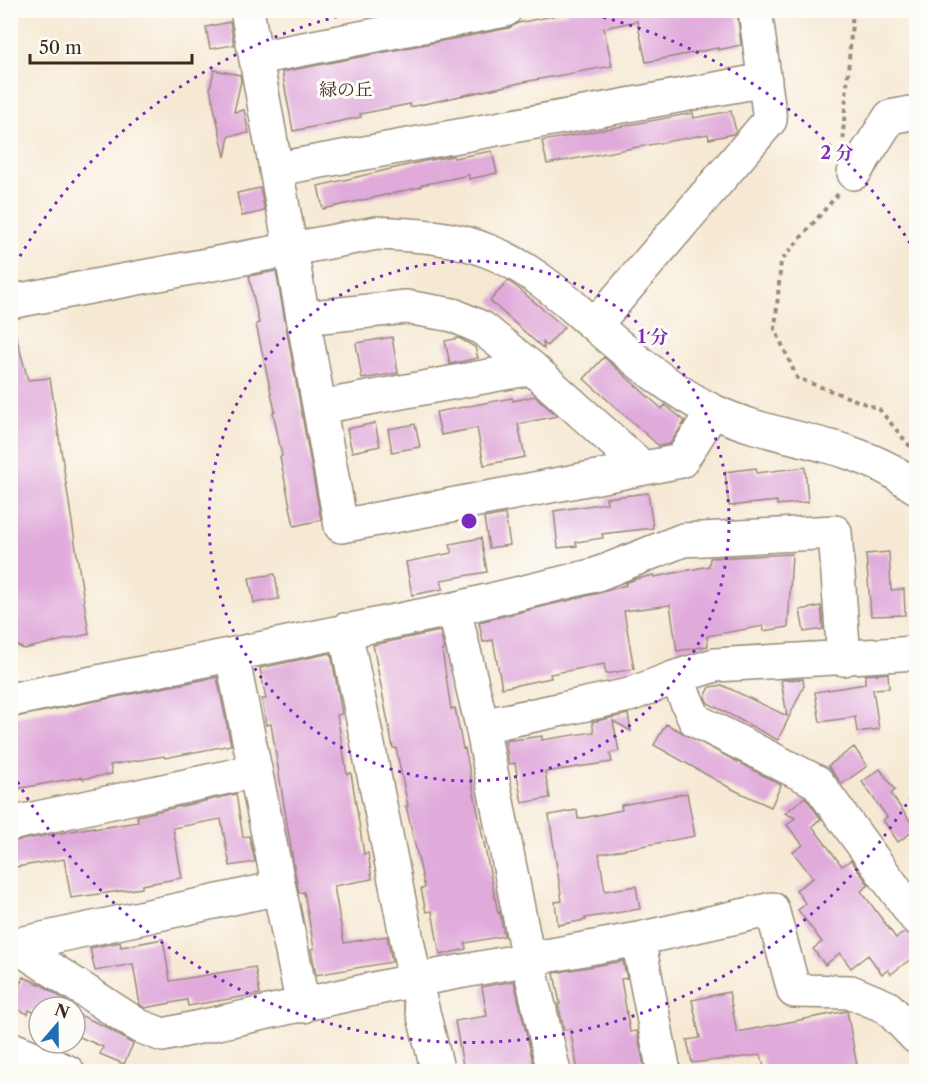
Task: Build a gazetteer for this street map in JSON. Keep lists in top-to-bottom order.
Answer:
{
  "districts": ["緑の丘"],
  "scale_bar": "50 m",
  "north": "top",
  "rings": ["2 分", "1 分"]
}
